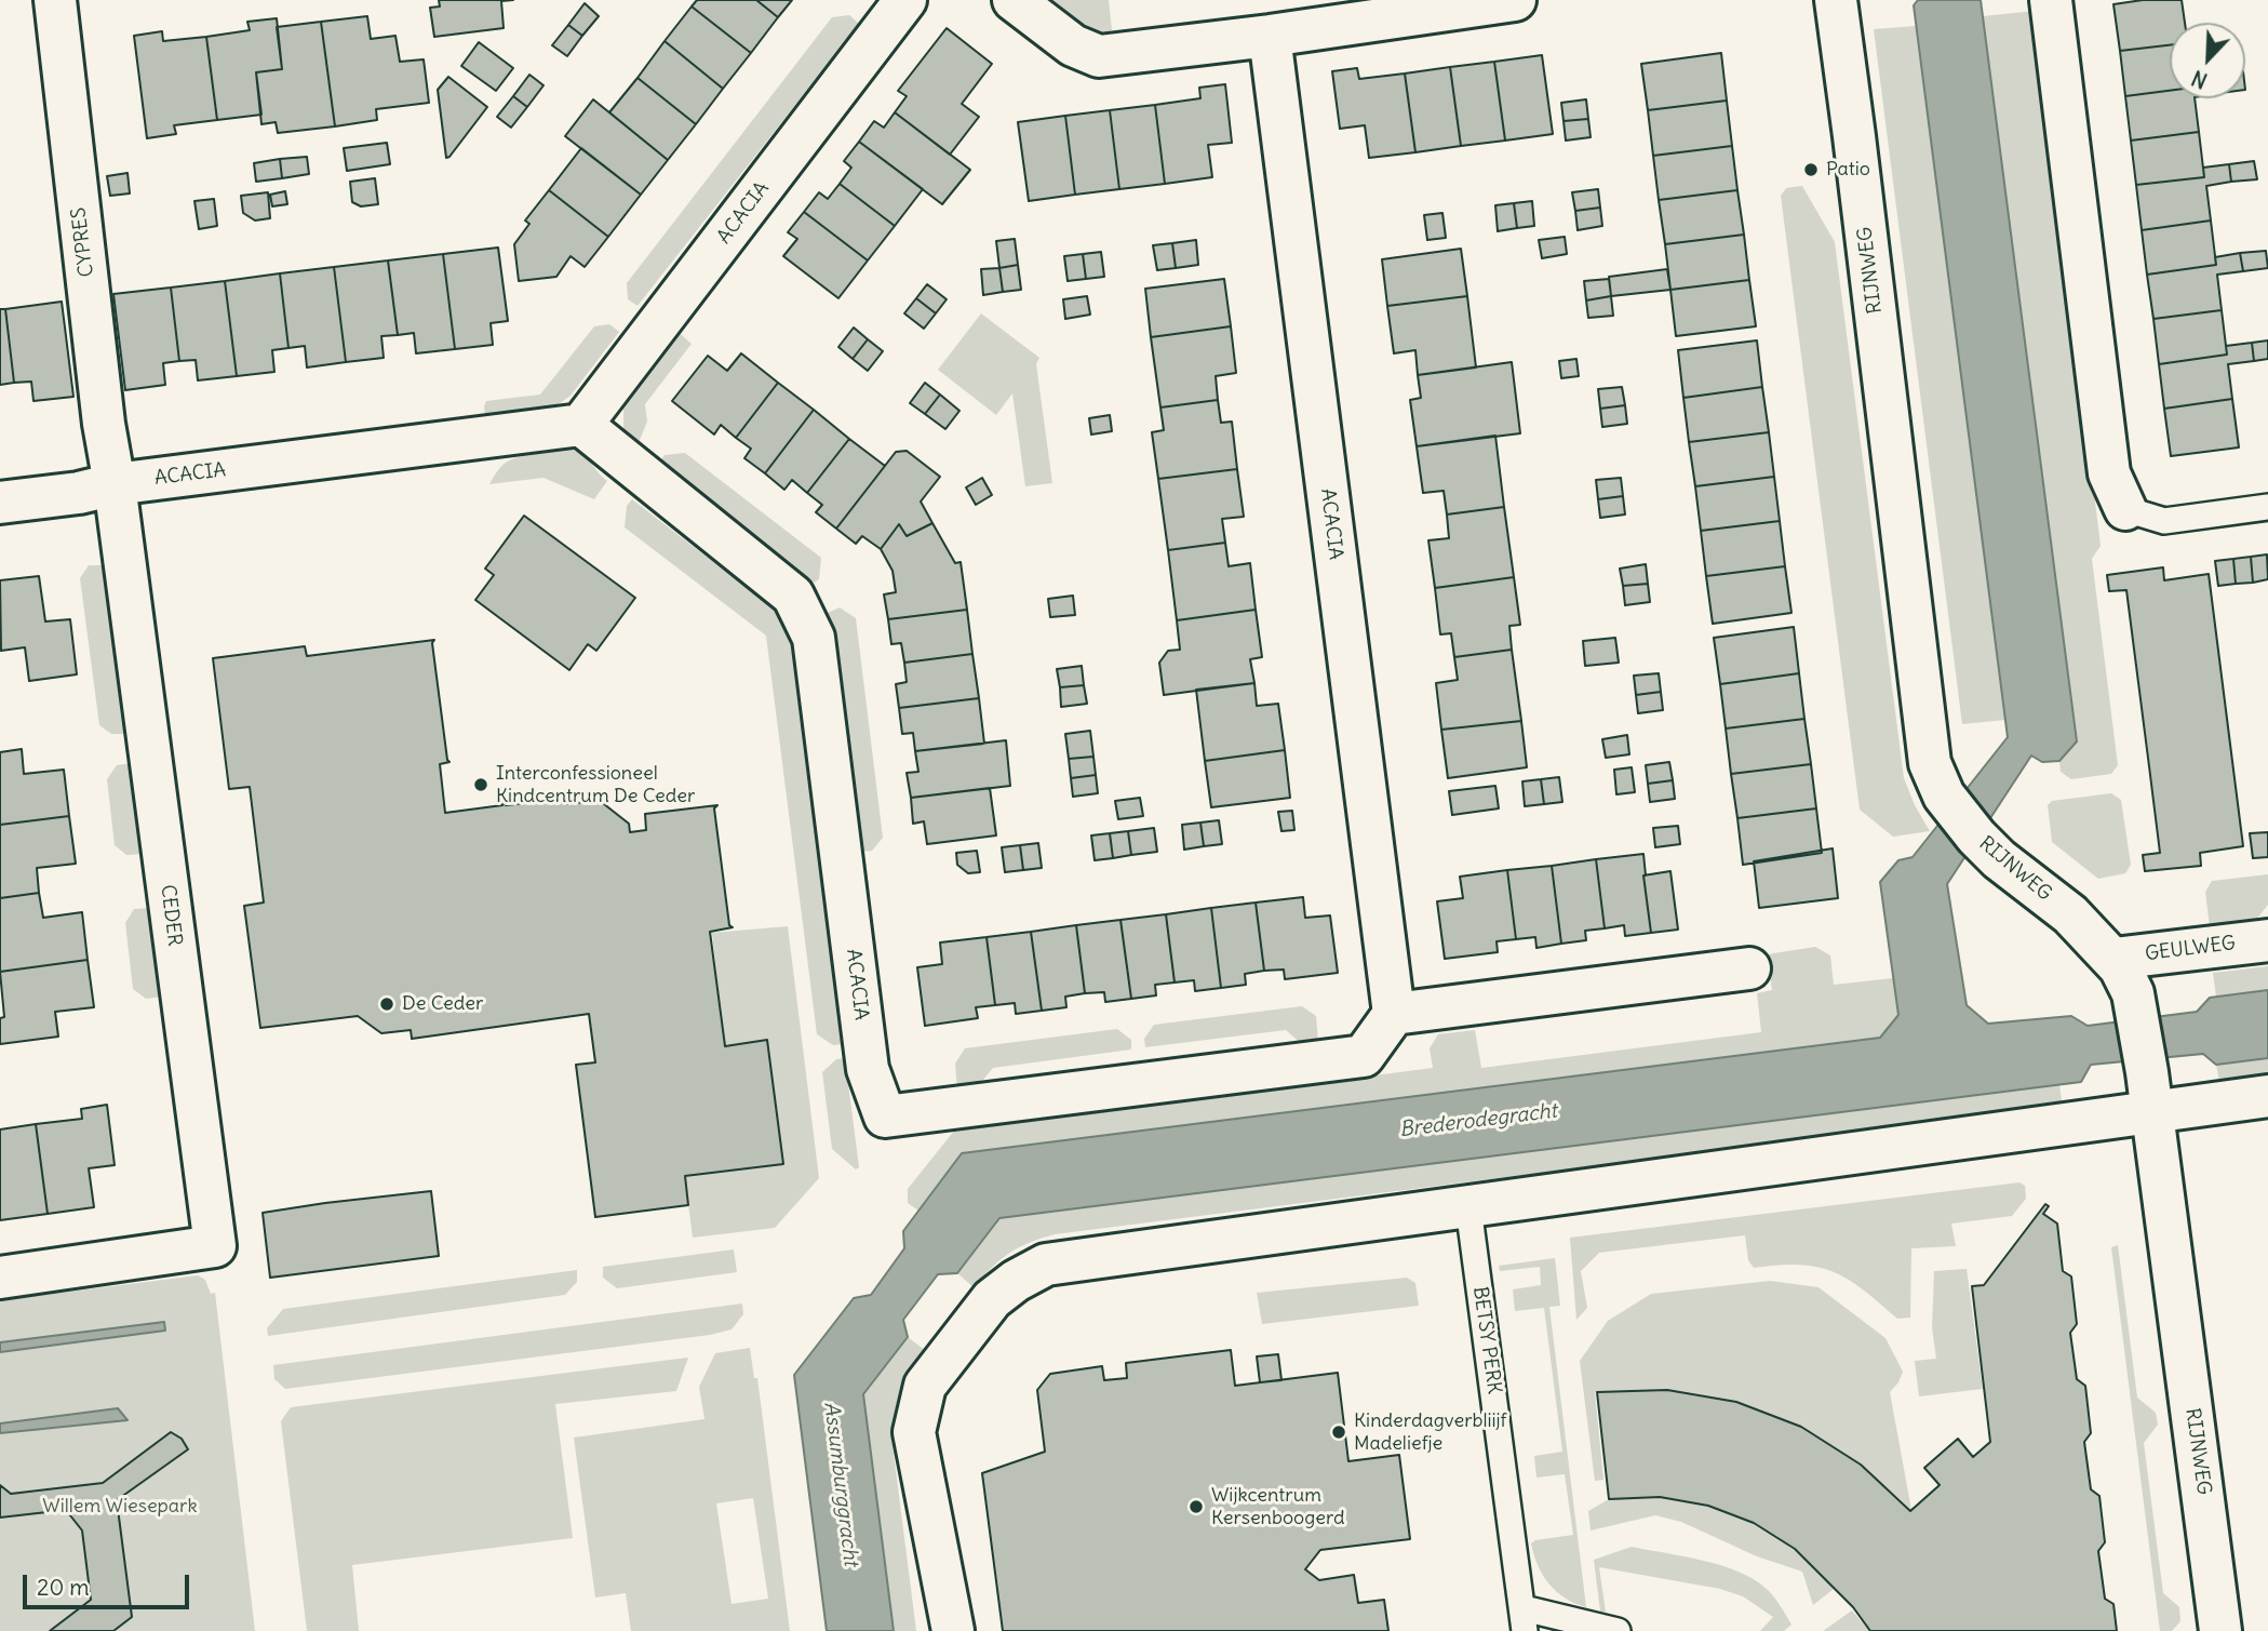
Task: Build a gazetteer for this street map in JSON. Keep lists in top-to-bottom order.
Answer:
{
  "streets": {
    "street": [
      "ACACIA",
      "CYPRES",
      "RIJNWEG",
      "CEDER",
      "GEULWEG"
    ],
    "lane": ["BETSY PERK"]
  },
  "crossings": [
    ["ACACIA", "CYPRES"],
    ["ACACIA", "CEDER"],
    ["CYPRES", "CEDER"],
    ["RIJNWEG", "GEULWEG"]
  ],
  "water": ["Brederodegracht", "Assumburggracht"],
  "parks": ["Willem Wiesepark"],
  "places": [
    "Patio",
    "Interconfessioneel Kindcentrum De Ceder",
    "De Ceder",
    "Kinderdagverbliijf Madeliefje",
    "Wijkcentrum Kersenboogerd"
  ],
  "scale_bar": "20 m",
  "north": "bottom left"
}
